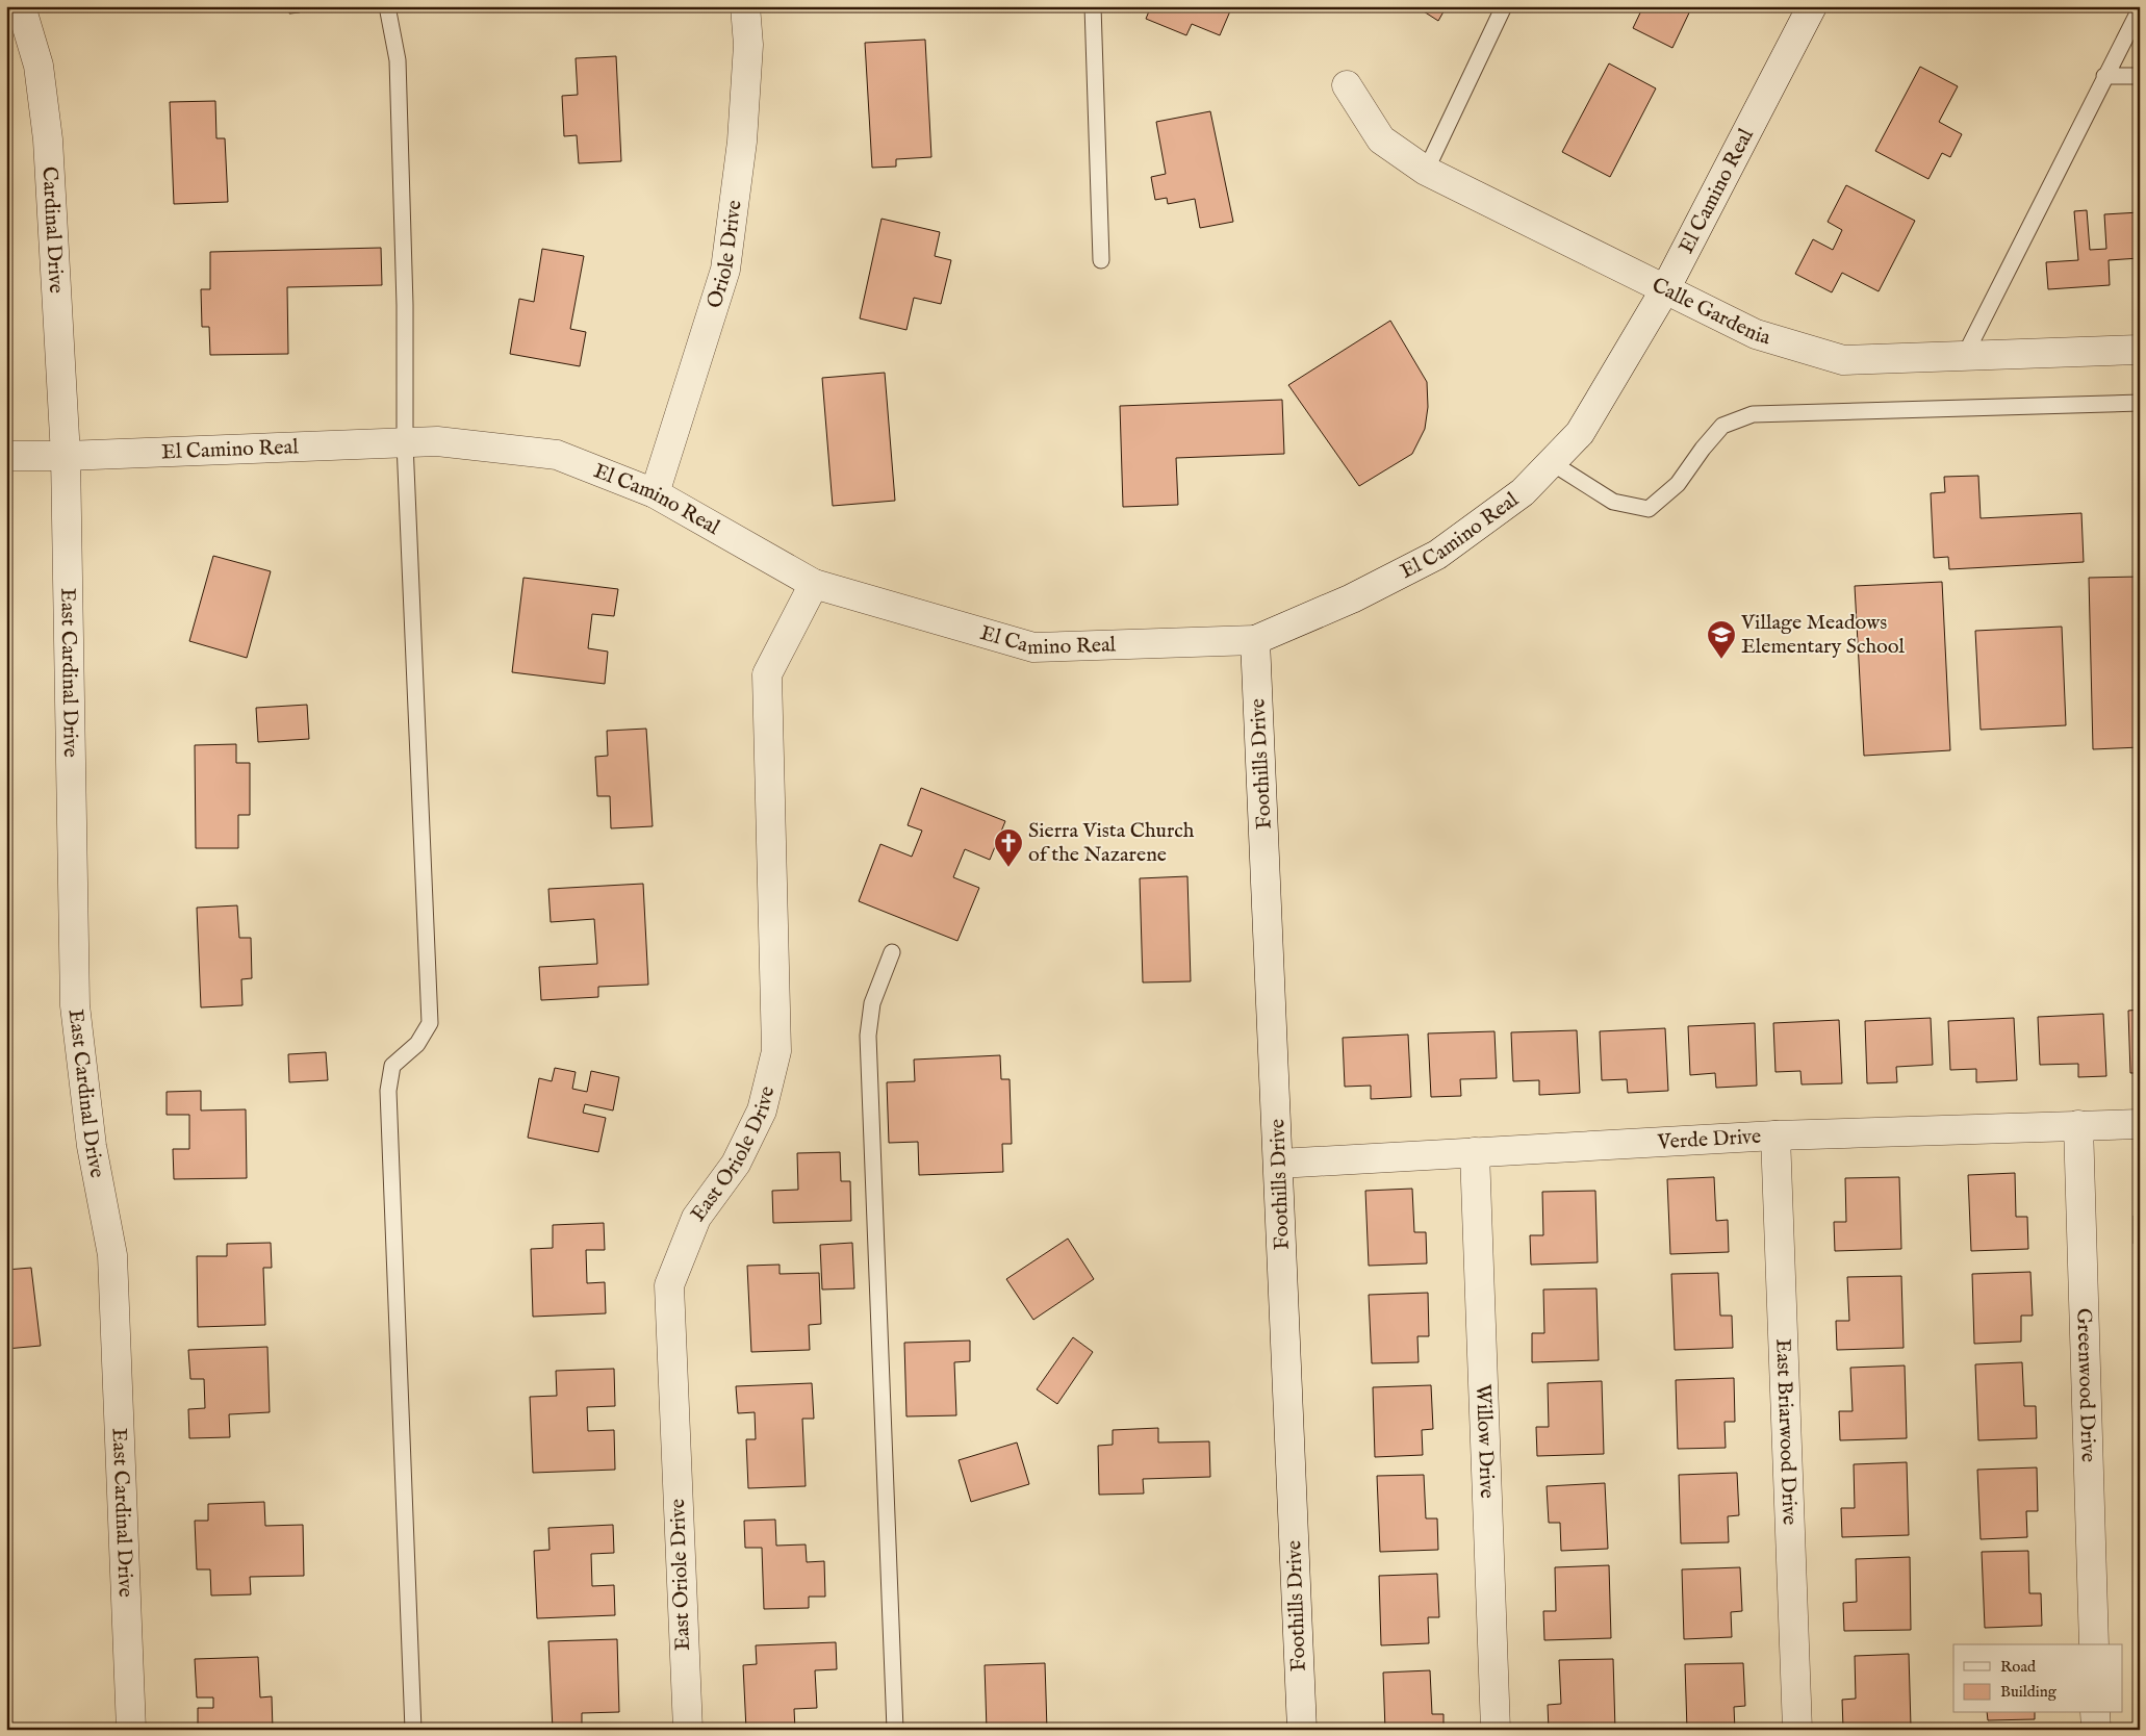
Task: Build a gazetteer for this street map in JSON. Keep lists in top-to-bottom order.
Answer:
{
  "streets": {
    "street": [
      "El Camino Real",
      "Cardinal Drive",
      "Oriole Drive",
      "Calle Gardenia",
      "East Cardinal Drive",
      "Foothills Drive",
      "Verde Drive",
      "East Oriole Drive",
      "Greenwood Drive",
      "East Briarwood Drive",
      "Willow Drive"
    ]
  },
  "crossings": [
    ["El Camino Real", "Cardinal Drive"],
    ["El Camino Real", "Oriole Drive"],
    ["El Camino Real", "Calle Gardenia"],
    ["El Camino Real", "East Cardinal Drive"],
    ["El Camino Real", "Foothills Drive"],
    ["El Camino Real", "East Oriole Drive"],
    ["Cardinal Drive", "East Cardinal Drive"],
    ["Foothills Drive", "Verde Drive"],
    ["Verde Drive", "Greenwood Drive"],
    ["Verde Drive", "East Briarwood Drive"],
    ["Verde Drive", "Willow Drive"]
  ],
  "places": {
    "school or university": ["Village Meadows Elementary School"],
    "church": ["Sierra Vista Church of the Nazarene"]
  },
  "legend": ["Road", "Building"]
}
